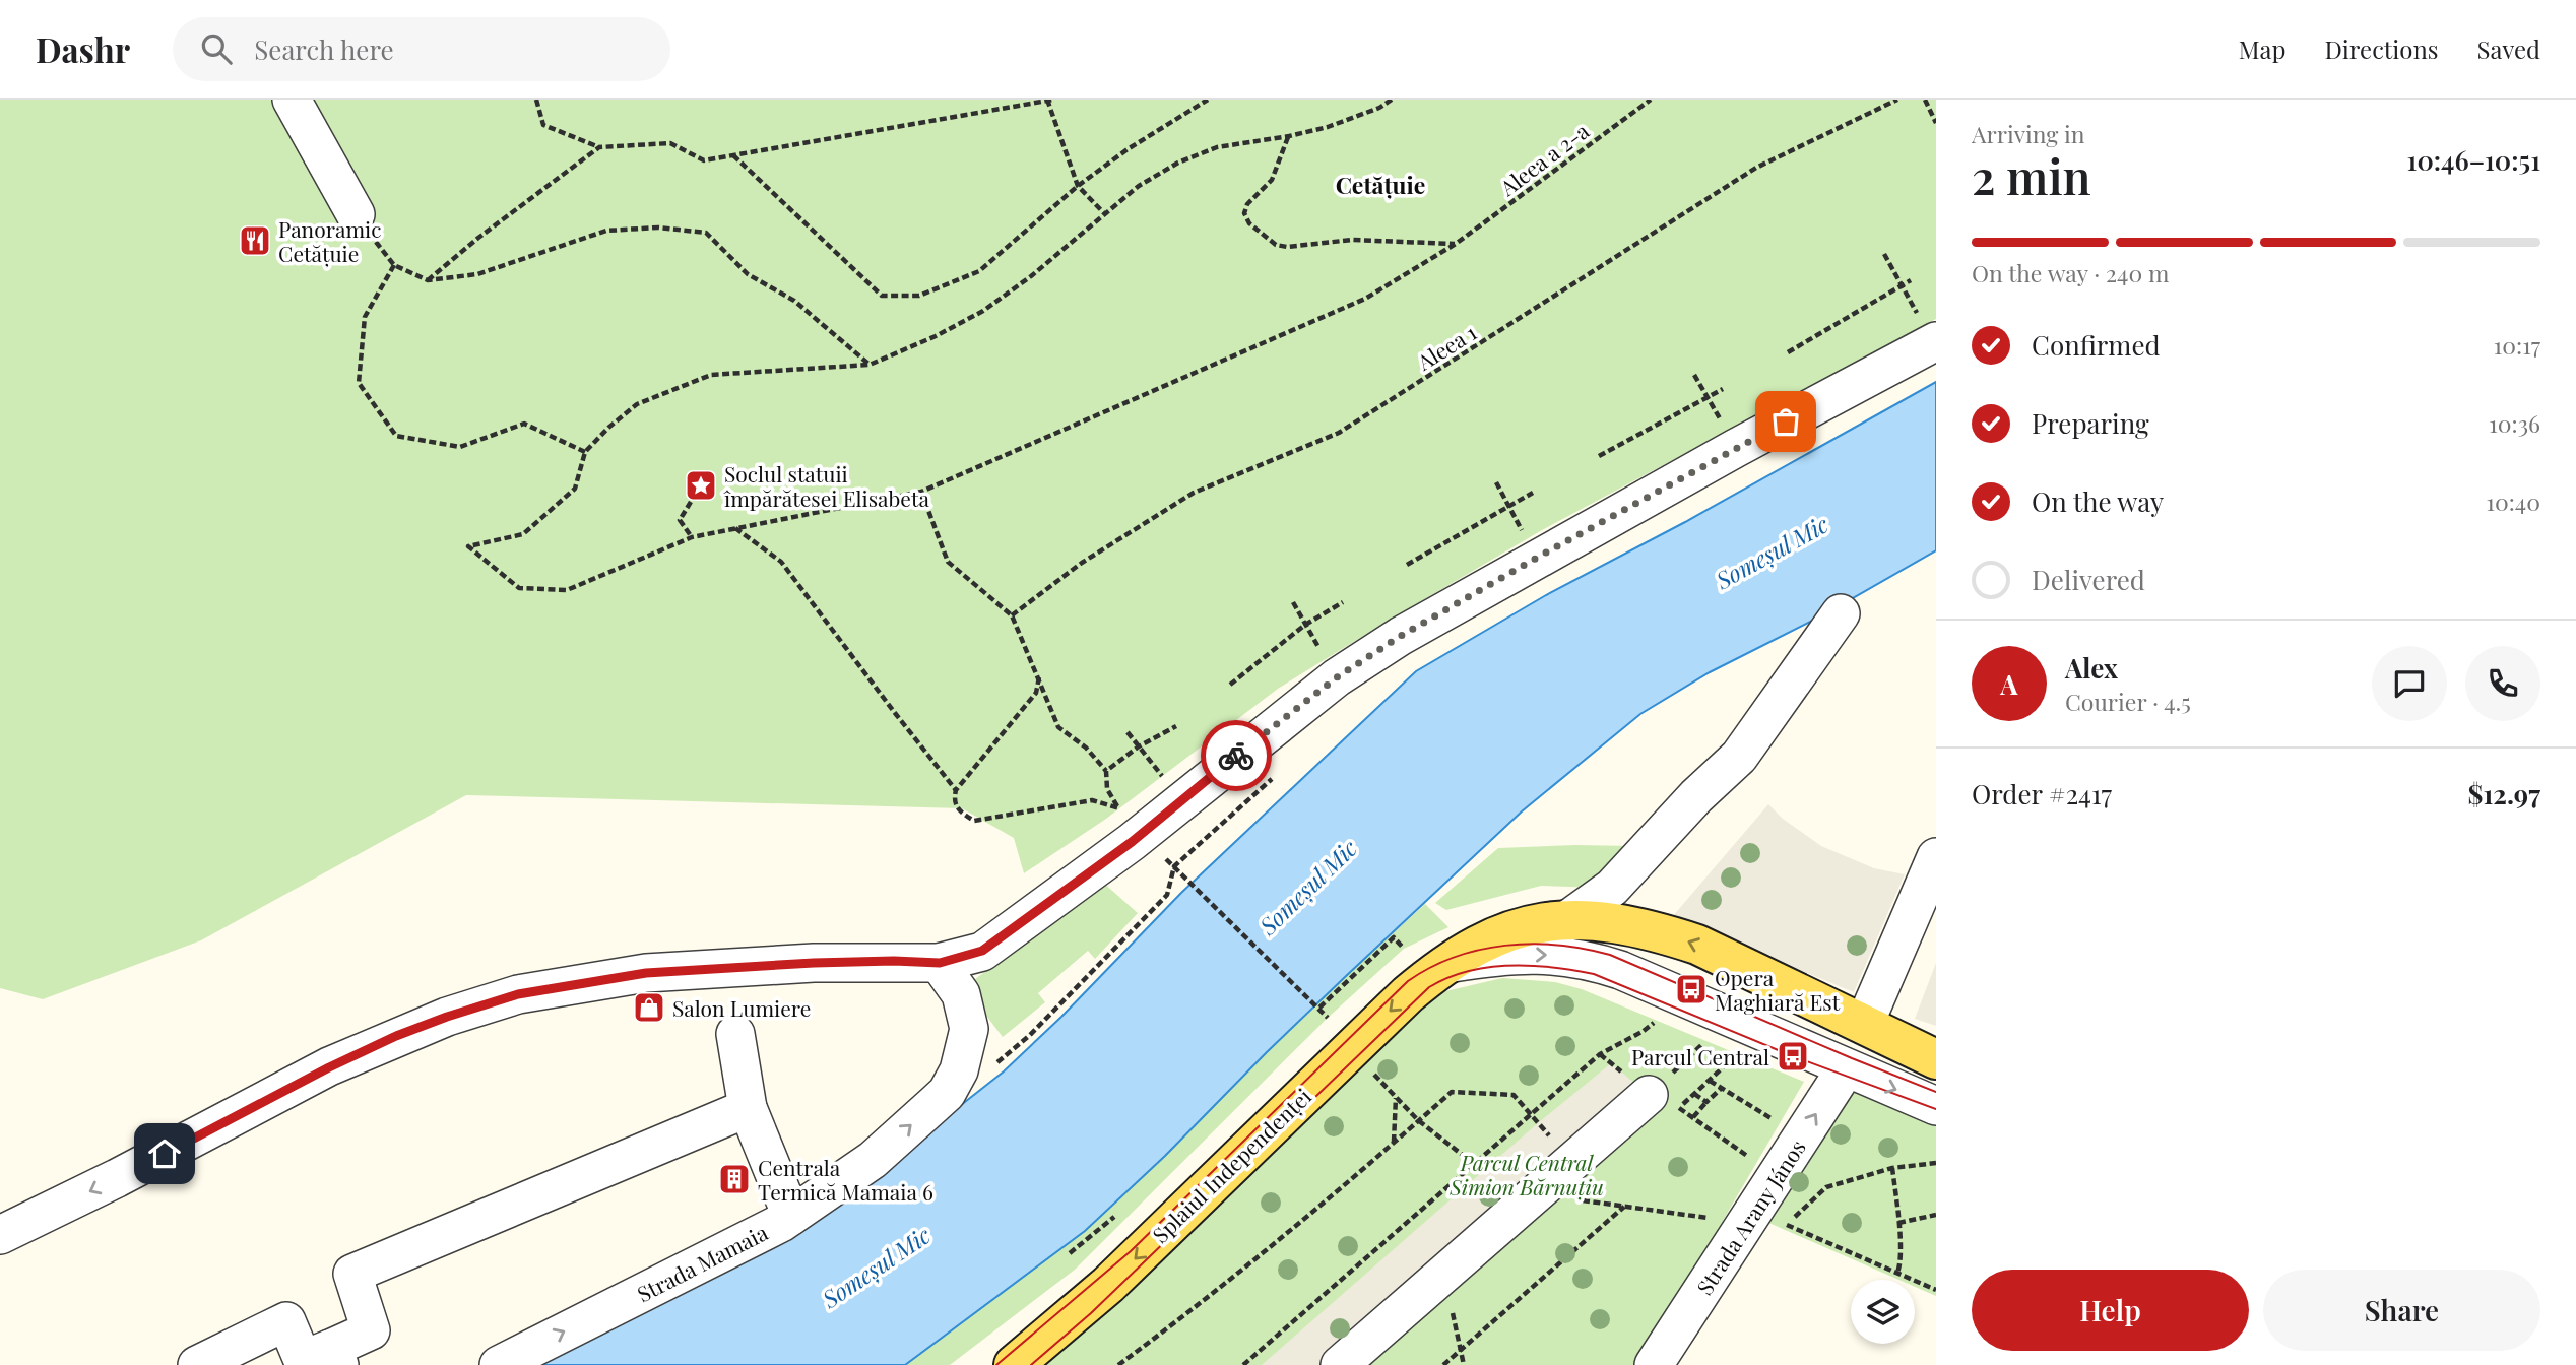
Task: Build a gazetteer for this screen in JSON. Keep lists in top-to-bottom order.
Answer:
{
  "streets": {
    "main road": ["Splaiul Independenței"],
    "street": ["Strada Arany János", "Strada Mamaia"],
    "path": ["Aleea a 2-a", "Aleea 1"]
  },
  "one_way": ["Splaiul Independenței"],
  "districts": ["Cetățuie"],
  "water": ["Someșul Mic"],
  "parks": ["Parcul Central Simion Bărnuțiu"],
  "places": {
    "restaurant": ["Panoramic Cetățuie"],
    "place": ["Soclul statuii împărătesei Elisabeta"],
    "bus stop": ["Opera Maghiară Est", "Parcul Central"],
    "shop": ["Salon Lumiere"],
    "building": ["Centrala Termică Mamaia 6"]
  },
  "page": {
    "header": "Dashr",
    "search": "Search here",
    "nav": ["Map", "Directions", "Saved"],
    "heading": ["2 min", "Arriving in", "10:46–10:51"],
    "panel": [
      "Alex",
      "Courier · 4.5",
      "Order #2417",
      "$12.97"
    ],
    "bar": "On the way · 240 m",
    "list": [
      ["Confirmed", "10:17"],
      ["Preparing", "10:36"],
      ["On the way", "10:40"],
      "Delivered"
    ],
    "round": "A",
    "buttons": ["Help", "Share"]
  }
}
